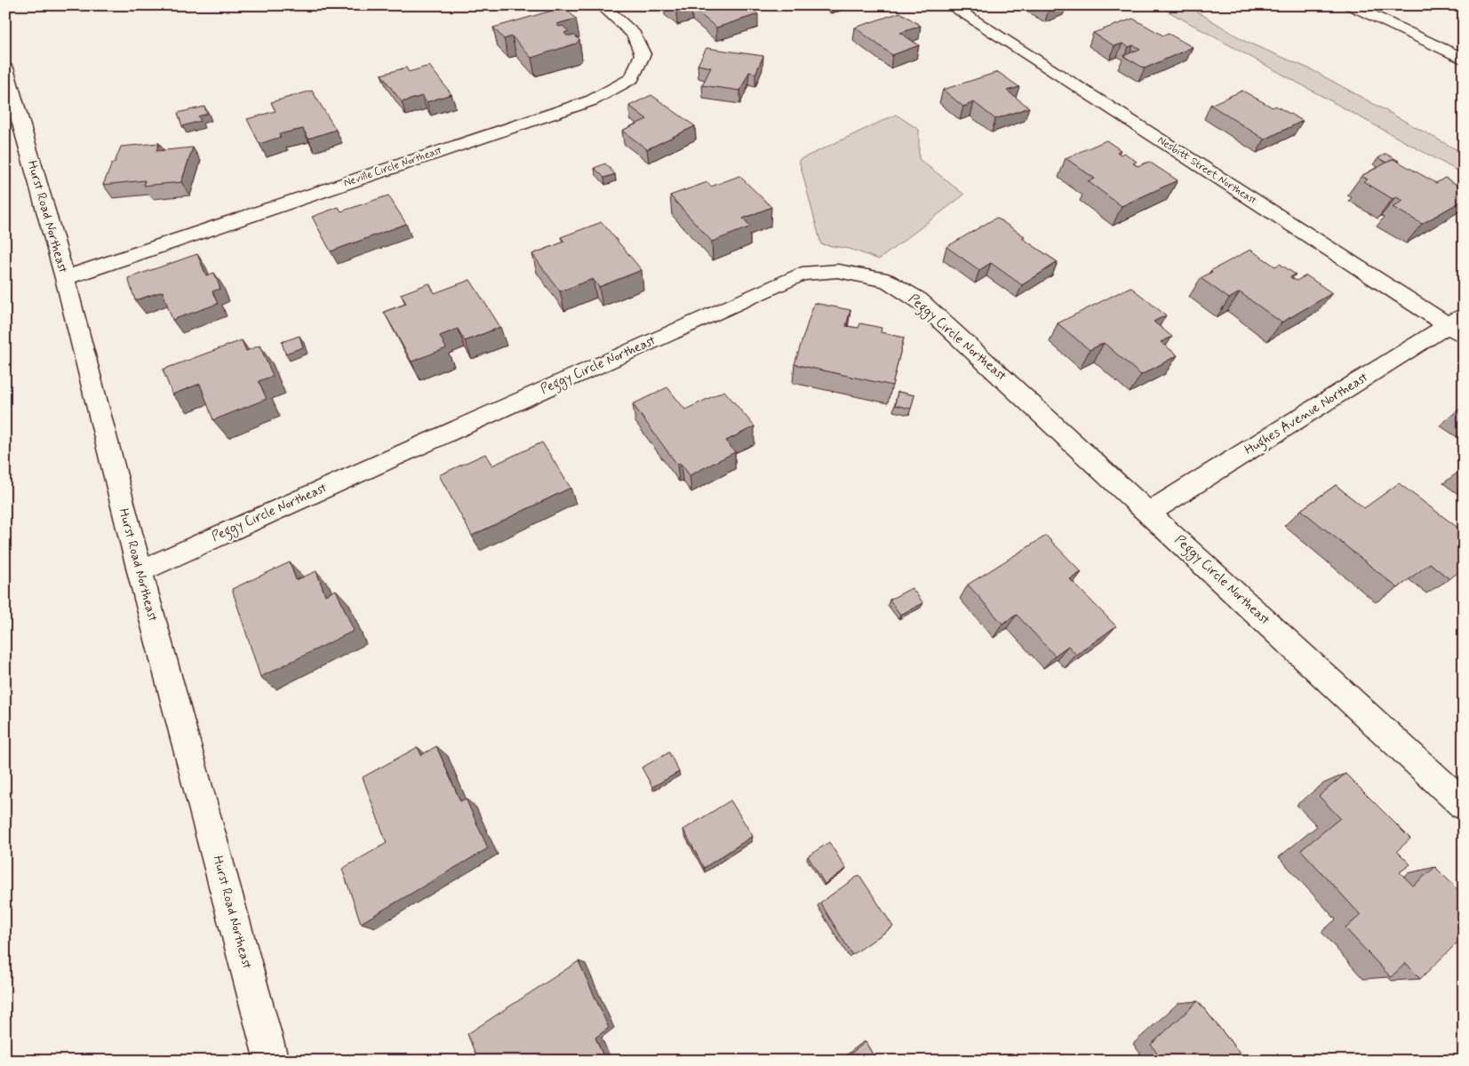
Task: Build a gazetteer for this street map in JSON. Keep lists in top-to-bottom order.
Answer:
{
  "streets": {
    "street": [
      "Neville Circle Northeast",
      "Nesbitt Street Northeast",
      "Hurst Road Northeast",
      "Peggy Circle Northeast",
      "Hughes Avenue Northeast"
    ]
  },
  "crossings": [
    ["Neville Circle Northeast", "Hurst Road Northeast"],
    ["Nesbitt Street Northeast", "Hughes Avenue Northeast"],
    ["Hurst Road Northeast", "Peggy Circle Northeast"],
    ["Peggy Circle Northeast", "Hughes Avenue Northeast"]
  ]
}
